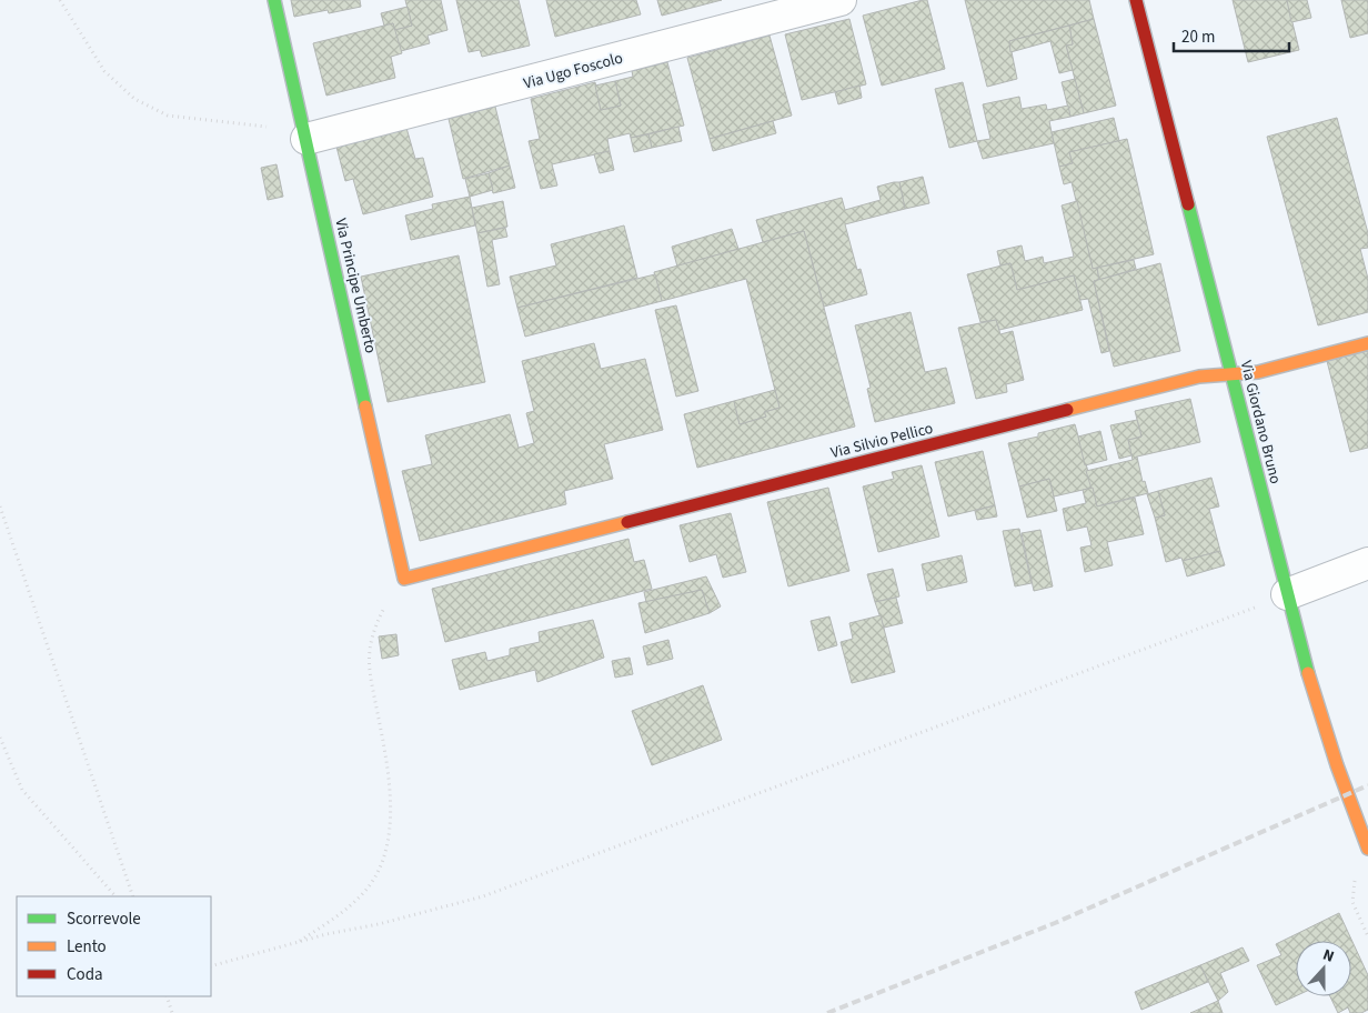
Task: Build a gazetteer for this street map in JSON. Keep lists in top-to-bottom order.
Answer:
{
  "streets": {
    "street": [
      "Via Ugo Foscolo",
      "Via Principe Umberto",
      "Via Giordano Bruno",
      "Via Silvio Pellico"
    ]
  },
  "crossings": [
    ["Via Ugo Foscolo", "Via Principe Umberto"],
    ["Via Principe Umberto", "Via Silvio Pellico"],
    ["Via Giordano Bruno", "Via Silvio Pellico"]
  ],
  "legend": ["Scorrevole", "Lento", "Coda"],
  "scale_bar": "20 m",
  "north": "top"
}
